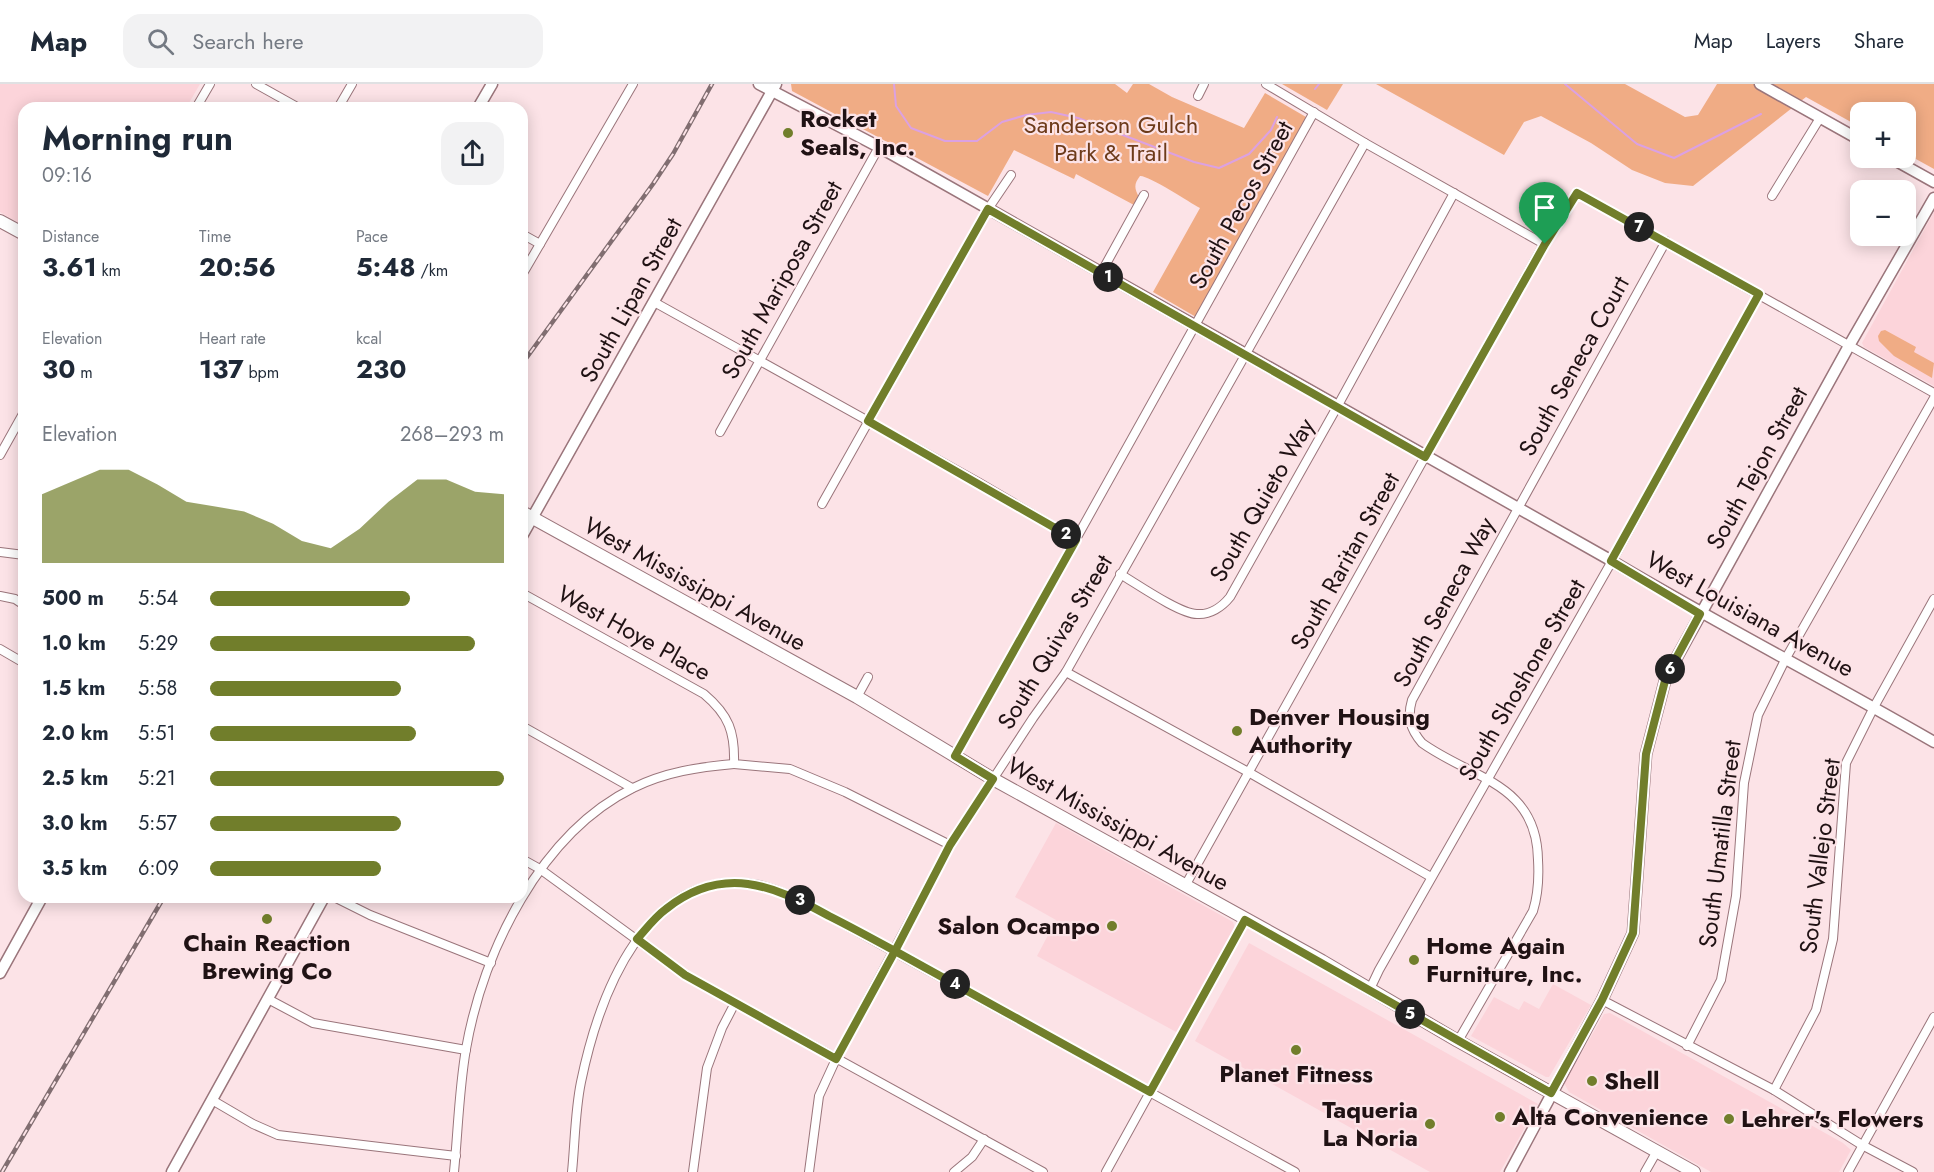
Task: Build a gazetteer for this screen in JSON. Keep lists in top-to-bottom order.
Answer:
{
  "streets": {
    "main road": ["West Mississippi Avenue"],
    "street": [
      "South Pecos Street",
      "South Mariposa Street",
      "South Lipan Street",
      "South Seneca Court",
      "South Tejon Street",
      "South Quieto Way",
      "South Raritan Street",
      "South Seneca Way",
      "West Louisiana Avenue",
      "West Hoye Place",
      "South Quivas Street",
      "South Shoshone Street",
      "South Umatilla Street",
      "South Vallejo Street"
    ]
  },
  "crossings": [
    ["South Pecos Street", "West Mississippi Avenue"],
    ["South Pecos Street", "West Louisiana Avenue"],
    ["South Mariposa Street", "West Louisiana Avenue"],
    ["South Lipan Street", "West Louisiana Avenue"],
    ["South Seneca Court", "South Raritan Street"],
    ["South Seneca Court", "South Seneca Way"],
    ["South Seneca Court", "West Louisiana Avenue"],
    ["South Tejon Street", "West Mississippi Avenue"],
    ["South Tejon Street", "West Louisiana Avenue"],
    ["South Quieto Way", "West Louisiana Avenue"],
    ["South Quieto Way", "South Quivas Street"],
    ["South Raritan Street", "West Mississippi Avenue"],
    ["South Raritan Street", "West Louisiana Avenue"],
    ["West Mississippi Avenue", "South Seneca Way"],
    ["West Mississippi Avenue", "South Quivas Street"],
    ["West Mississippi Avenue", "South Shoshone Street"],
    ["South Seneca Way", "West Louisiana Avenue"],
    ["South Seneca Way", "South Shoshone Street"],
    ["West Louisiana Avenue", "South Quivas Street"],
    ["West Louisiana Avenue", "South Shoshone Street"],
    ["West Louisiana Avenue", "South Umatilla Street"],
    ["West Louisiana Avenue", "South Vallejo Street"]
  ],
  "parks": ["Sanderson Gulch Park & Trail"],
  "places": [
    "Rocket Seals, Inc.",
    "Denver Housing Authority",
    "Chain Reaction Brewing Co",
    "Salon Ocampo",
    "Home Again Furniture, Inc.",
    "Planet Fitness",
    "Shell",
    "Alta Convenience",
    "Lehrer's Flowers",
    "Taqueria La Noria"
  ],
  "page": {
    "header": "Map",
    "search": "Search here",
    "nav": ["Map", "Layers", "Share"],
    "map_buttons": ["+", "−"],
    "heading": ["Morning run", "09:16"],
    "stats": [
      ["Distance", "3.61 km"],
      ["Time", "20:56"],
      ["Pace", "5:48 /km"],
      ["Elevation", "30 m"],
      ["Heart rate", "137 bpm"],
      ["kcal", "230"]
    ],
    "pins": [
      "7",
      "1",
      "2",
      "6",
      "3",
      "4",
      "5"
    ],
    "chart": ["Elevation", "268–293 m"],
    "list": [
      {
        "name": "500 m",
        "note": "5:54"
      },
      {
        "name": "1.0 km",
        "note": "5:29"
      },
      {
        "name": "1.5 km",
        "note": "5:58"
      },
      {
        "name": "2.0 km",
        "note": "5:51"
      },
      {
        "name": "2.5 km",
        "note": "5:21"
      },
      {
        "name": "3.0 km",
        "note": "5:57"
      },
      {
        "name": "3.5 km",
        "note": "6:09"
      }
    ]
  }
}
